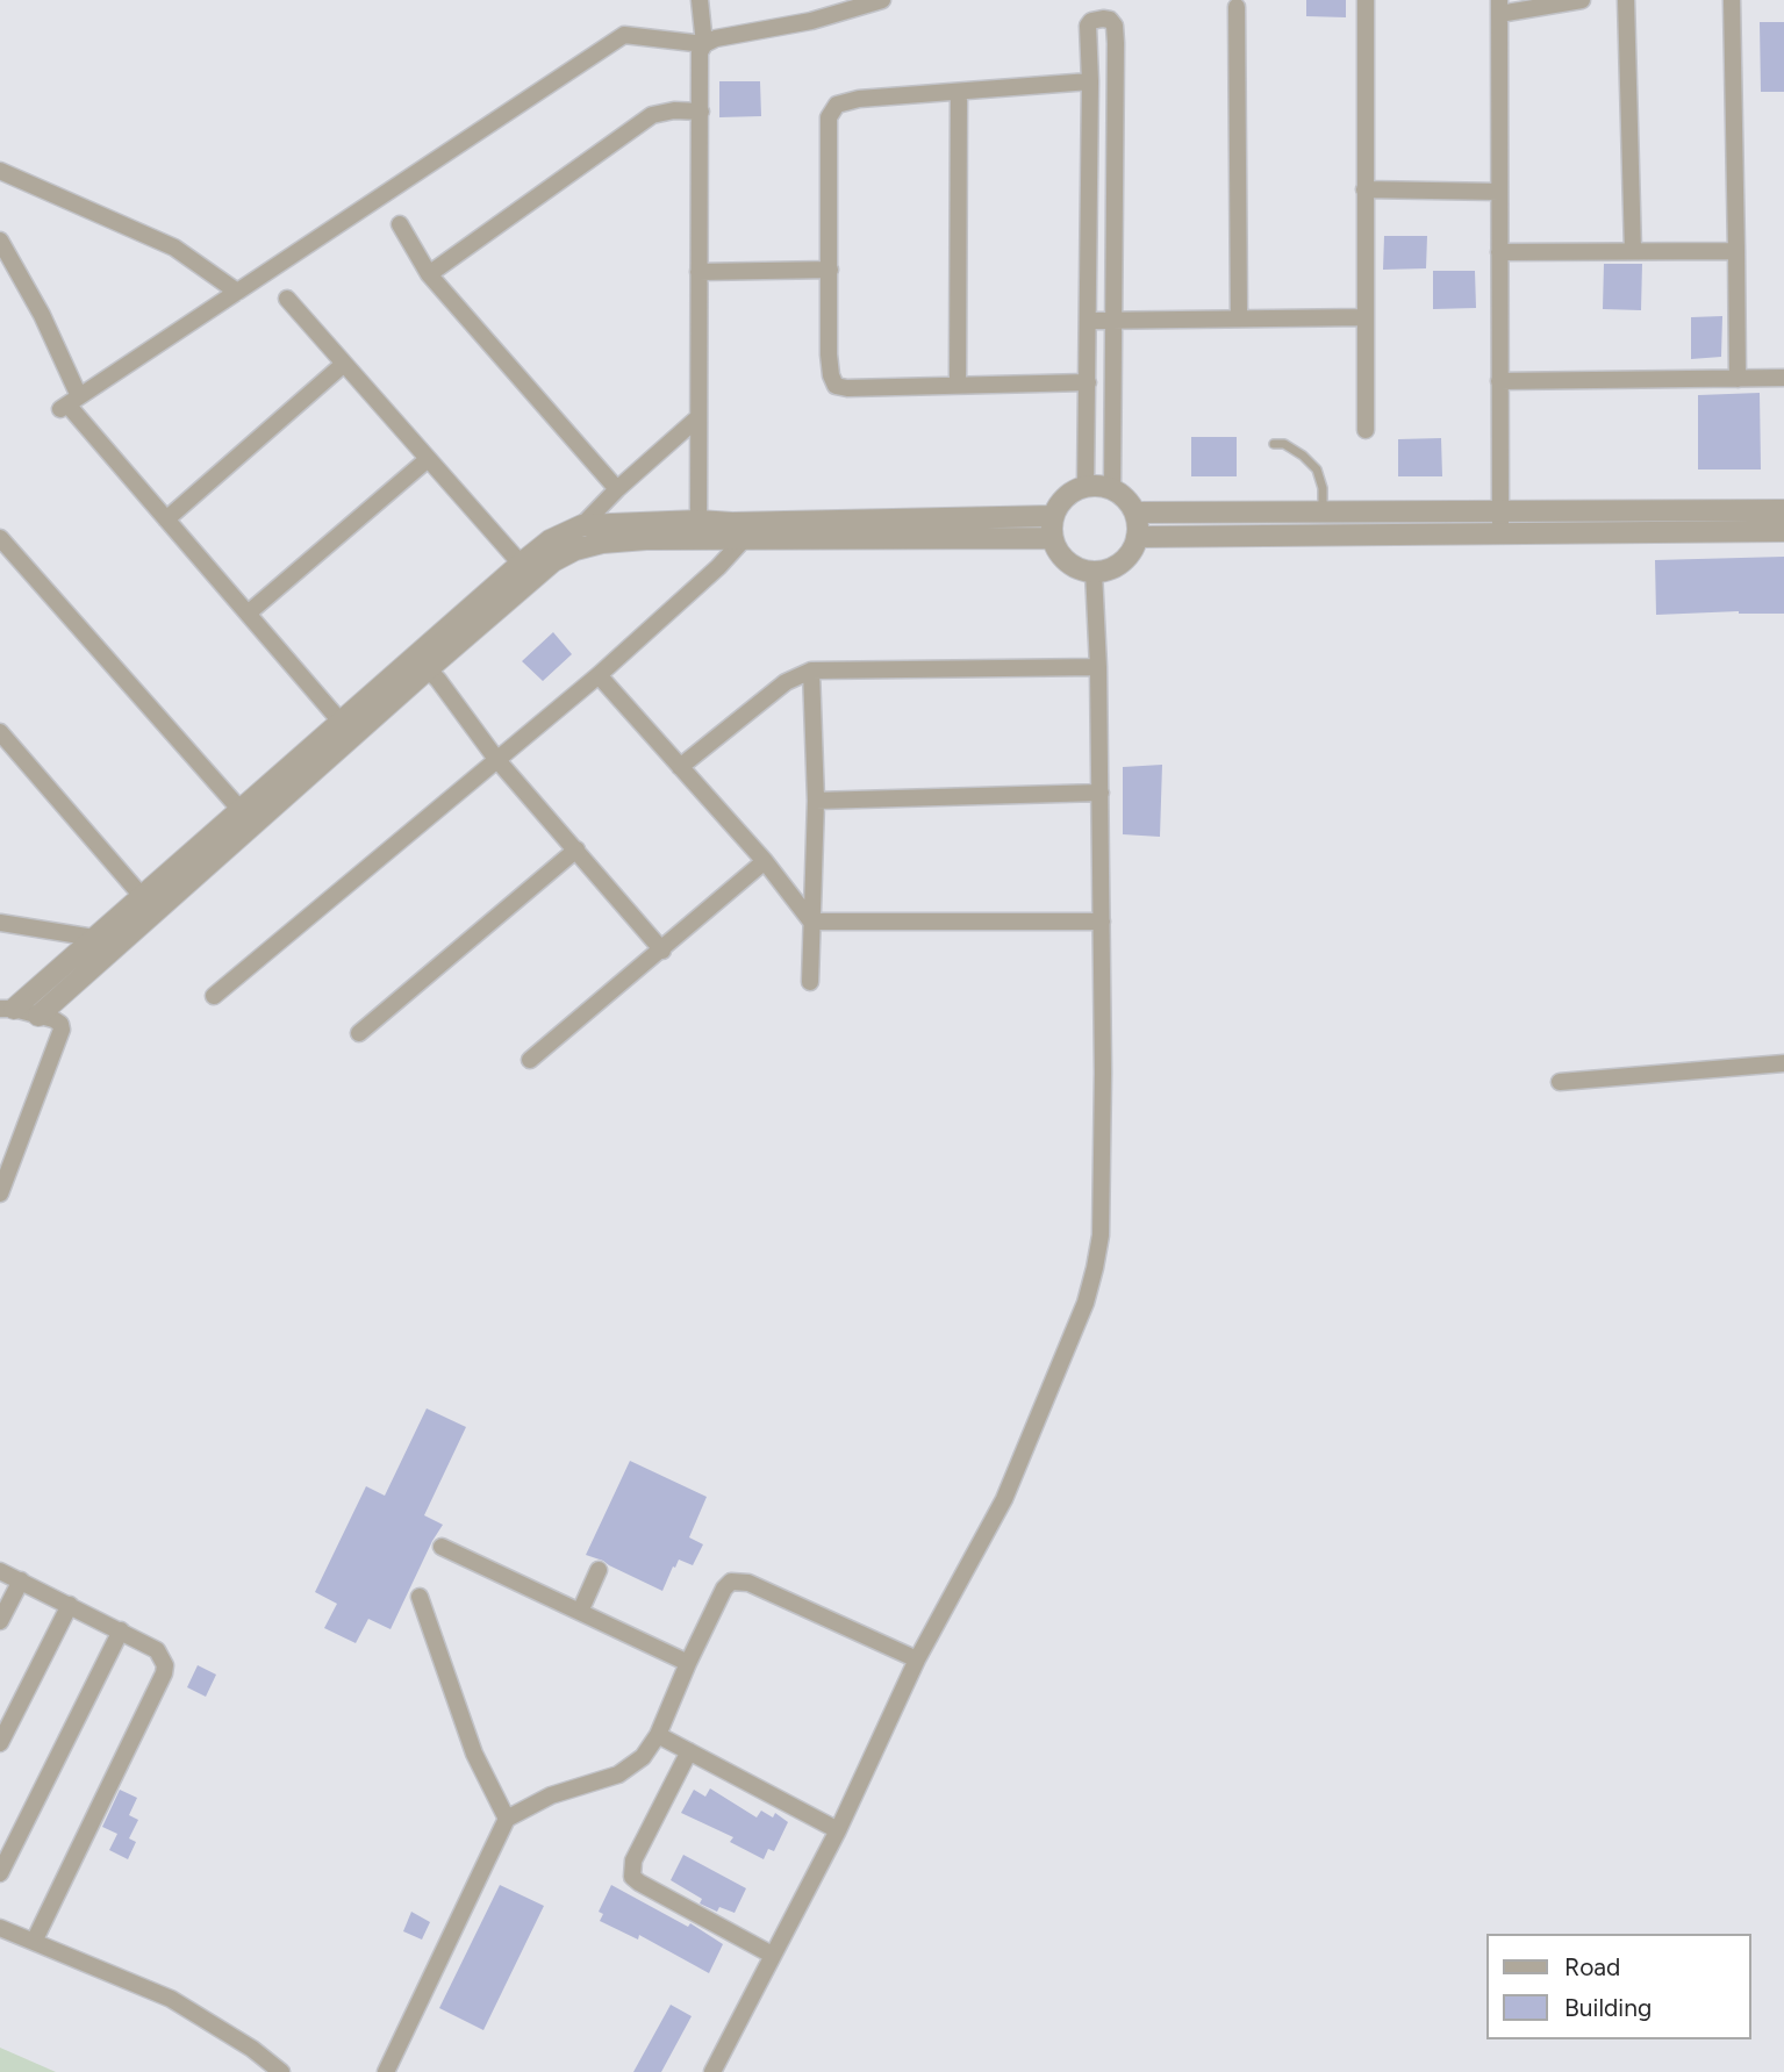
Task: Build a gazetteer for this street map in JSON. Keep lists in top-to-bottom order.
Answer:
{
  "legend": ["Road", "Building"]
}
